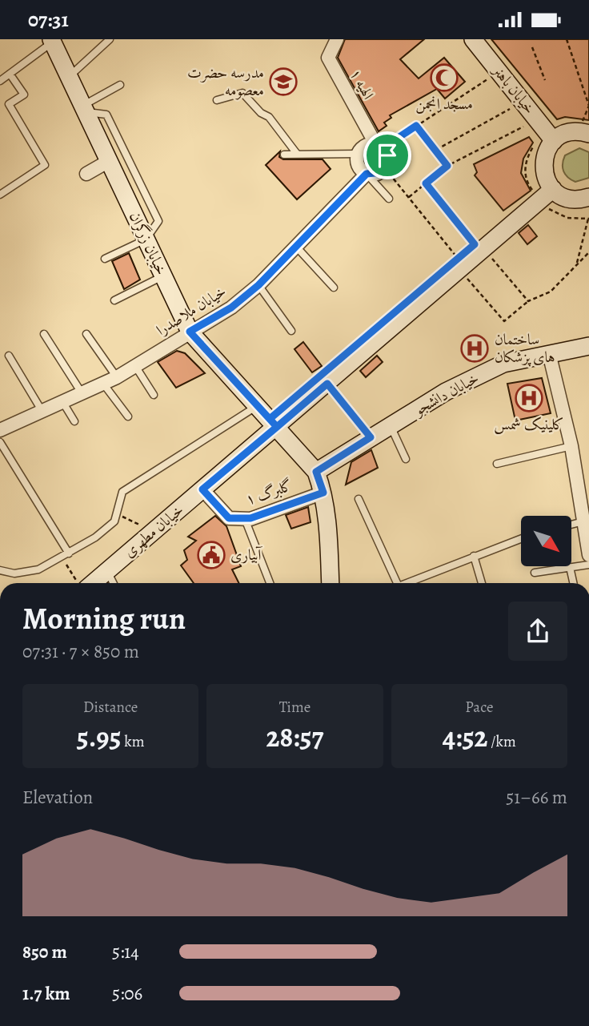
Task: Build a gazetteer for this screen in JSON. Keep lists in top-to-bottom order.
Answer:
{
  "streets": {
    "main road": [
      "خیابان باهنر",
      "خیابان زرگران",
      "خیابان دانشجو",
      "خیابان مطهری"
    ],
    "street": ["الهیه ۱", "خیابان ملاصدرا", "گلبرگ ۱"]
  },
  "crossings": [
    ["الهیه ۱", "خیابان ملاصدرا"],
    ["خیابان زرگران", "خیابان ملاصدرا"],
    ["خیابان زرگران", "خیابان دانشجو"],
    ["خیابان زرگران", "خیابان مطهری"],
    ["گلبرگ ۱", "خیابان مطهری"]
  ],
  "places": {
    "mosque": ["مسجد انجمن"],
    "school or university": ["مدرسه حضرت معصومه"],
    "hospital": ["ساختمان های پزشکان", "کلینیک شمس"],
    "public building": ["آبیاری"]
  },
  "north": "bottom right",
  "page": {
    "status": "07:31",
    "heading": ["Morning run", "07:31 · 7 × 850 m"],
    "stats": [
      ["Distance", "5.95 km"],
      ["Time", "28:57"],
      ["Pace", "4:52 /km"]
    ],
    "chart": ["Elevation", "51–66 m"],
    "list": [
      {
        "name": "850 m",
        "note": "5:14"
      },
      {
        "name": "1.7 km",
        "note": "5:06"
      }
    ]
  }
}
